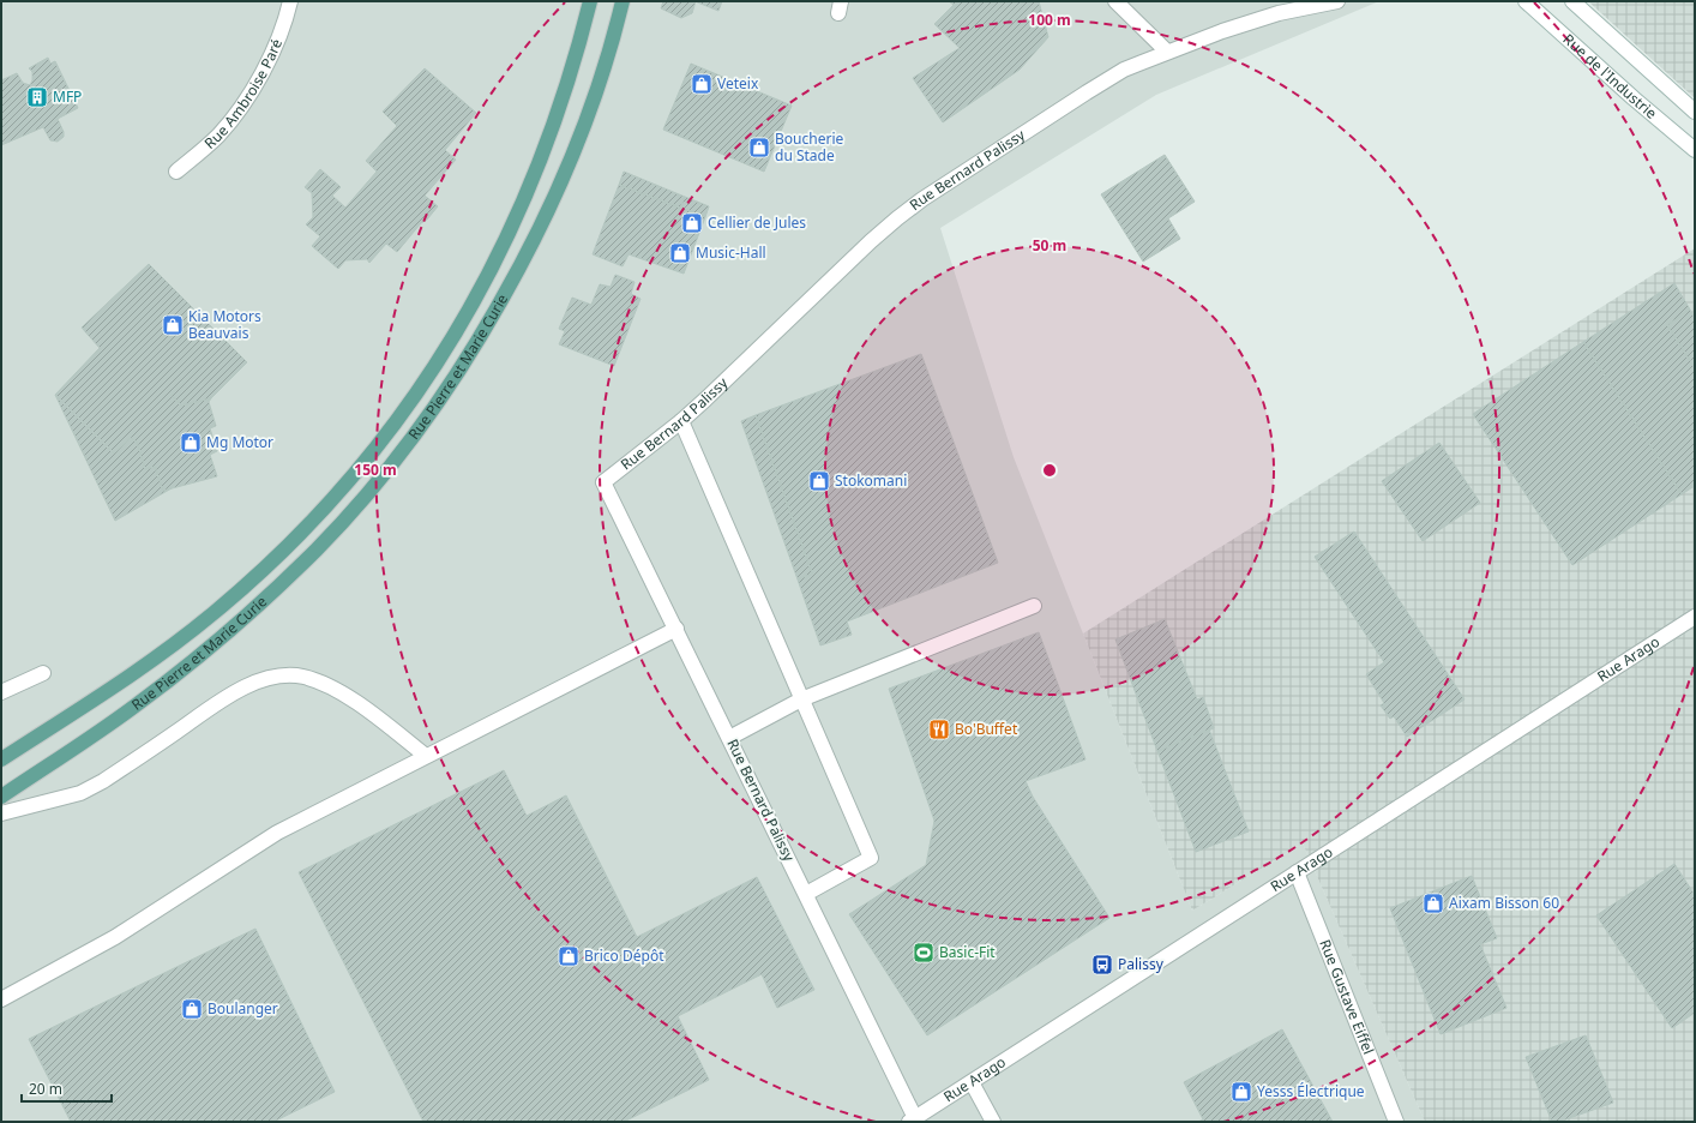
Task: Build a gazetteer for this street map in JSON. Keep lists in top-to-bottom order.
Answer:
{
  "streets": {
    "main road": ["Rue Pierre et Marie Curie"],
    "street": [
      "Rue de l'Industrie",
      "Rue Ambroise Paré",
      "Rue Bernard Palissy",
      "Rue Arago",
      "Rue Gustave Eiffel"
    ]
  },
  "crossings": [
    ["Rue Bernard Palissy", "Rue Arago"],
    ["Rue Arago", "Rue Gustave Eiffel"]
  ],
  "places": {
    "shop": [
      "Veteix",
      "Boucherie du Stade",
      "Cellier de Jules",
      "Music-Hall",
      "Kia Motors Beauvais",
      "Mg Motor",
      "Stokomani",
      "Aixam Bisson 60",
      "Brico Dépôt",
      "Boulanger",
      "Yesss Électrique"
    ],
    "building": ["MFP"],
    "restaurant": ["Bo'Buffet"],
    "sports": ["Basic-Fit"],
    "bus stop": ["Palissy"]
  },
  "scale_bar": "20 m",
  "rings": ["100 m", "50 m", "150 m"]
}
